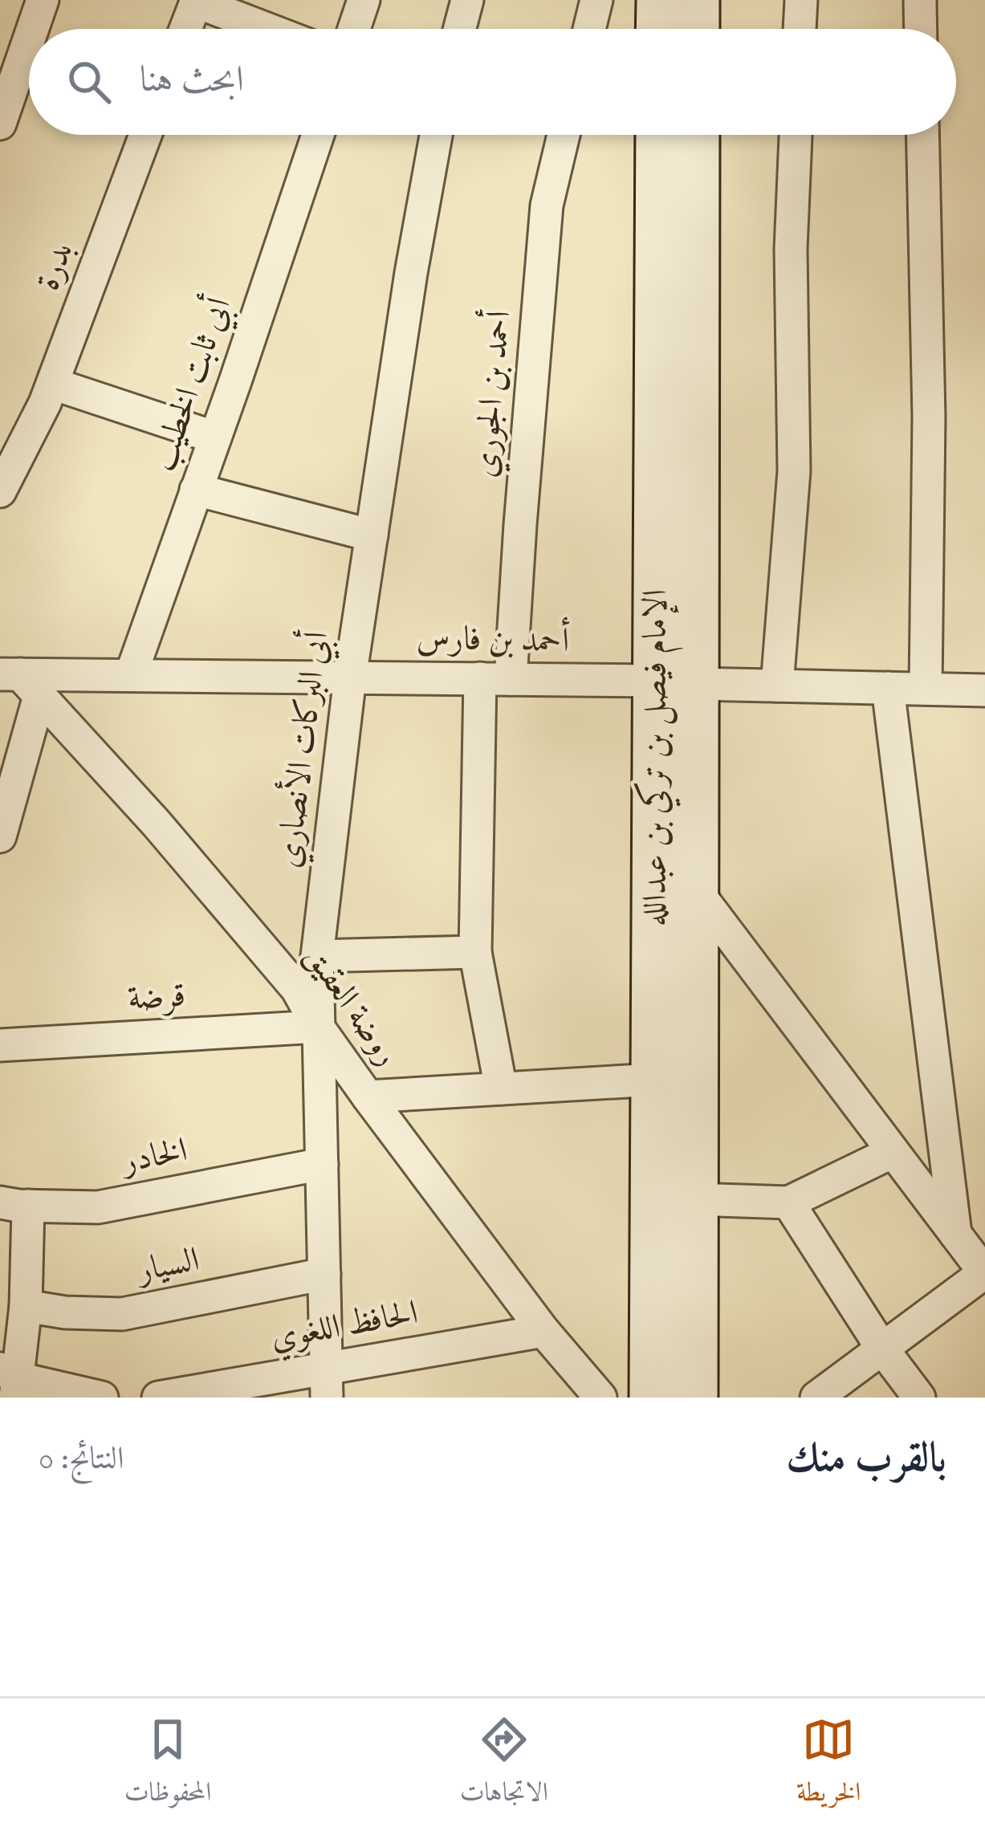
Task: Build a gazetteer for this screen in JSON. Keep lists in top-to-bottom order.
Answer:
{
  "streets": {
    "main road": ["الإمام فيصل بن تركي بن عبدالله"],
    "street": [
      "بدرة",
      "أبي ثابت الخطيب",
      "أحمد بن الجوري",
      "أحمد بن فارس",
      "أبي البركات الأنصاري",
      "قرضة",
      "روضة العقيق",
      "الخادر",
      "السيار",
      "الحافظ اللغوي"
    ]
  },
  "crossings": [
    ["أبي ثابت الخطيب", "أحمد بن فارس"],
    ["أحمد بن الجوري", "أحمد بن فارس"],
    ["أحمد بن فارس", "أبي البركات الأنصاري"],
    ["أحمد بن فارس", "الإمام فيصل بن تركي بن عبدالله"],
    ["أحمد بن فارس", "روضة العقيق"],
    ["أبي البركات الأنصاري", "قرضة"],
    ["أبي البركات الأنصاري", "روضة العقيق"],
    ["أبي البركات الأنصاري", "الخادر"],
    ["أبي البركات الأنصاري", "السيار"],
    ["أبي البركات الأنصاري", "الحافظ اللغوي"],
    ["قرضة", "روضة العقيق"],
    ["روضة العقيق", "الحافظ اللغوي"]
  ],
  "page": {
    "search": "ابحث هنا",
    "heading": ["بالقرب منك", "النتائج: 0"],
    "nav": ["الخريطة", "الاتجاهات", "المحفوظات"]
  }
}
